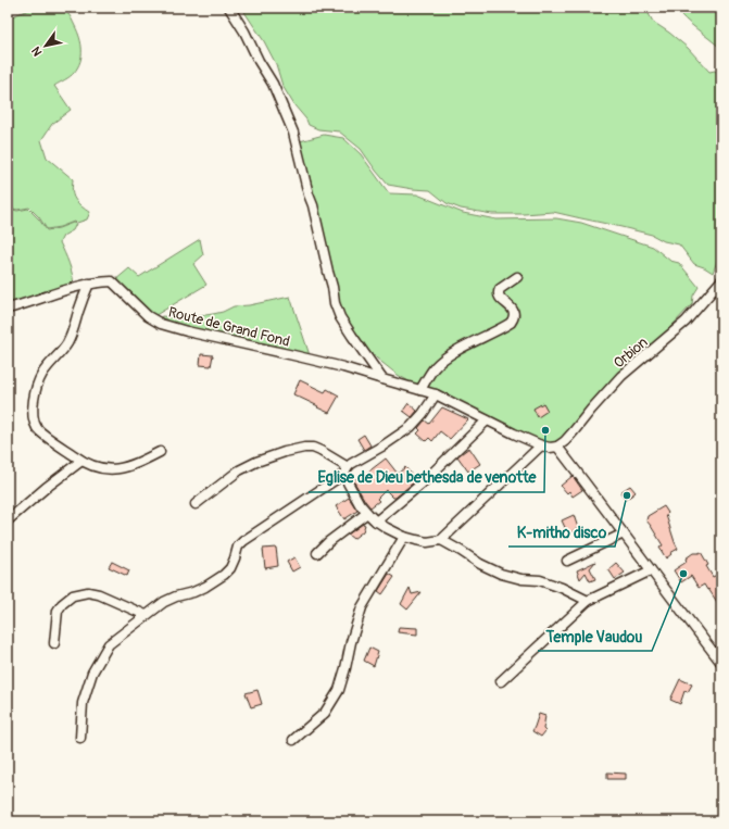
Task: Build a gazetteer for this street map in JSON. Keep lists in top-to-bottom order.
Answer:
{
  "streets": {
    "street": ["Route de Grand Fond", "Orbion"]
  },
  "crossings": [
    ["Route de Grand Fond", "Orbion"]
  ],
  "places": ["Eglise de Dieu bethesda de venotte", "K-mitho disco", "Temple Vaudou"],
  "north": "bottom left"
}
